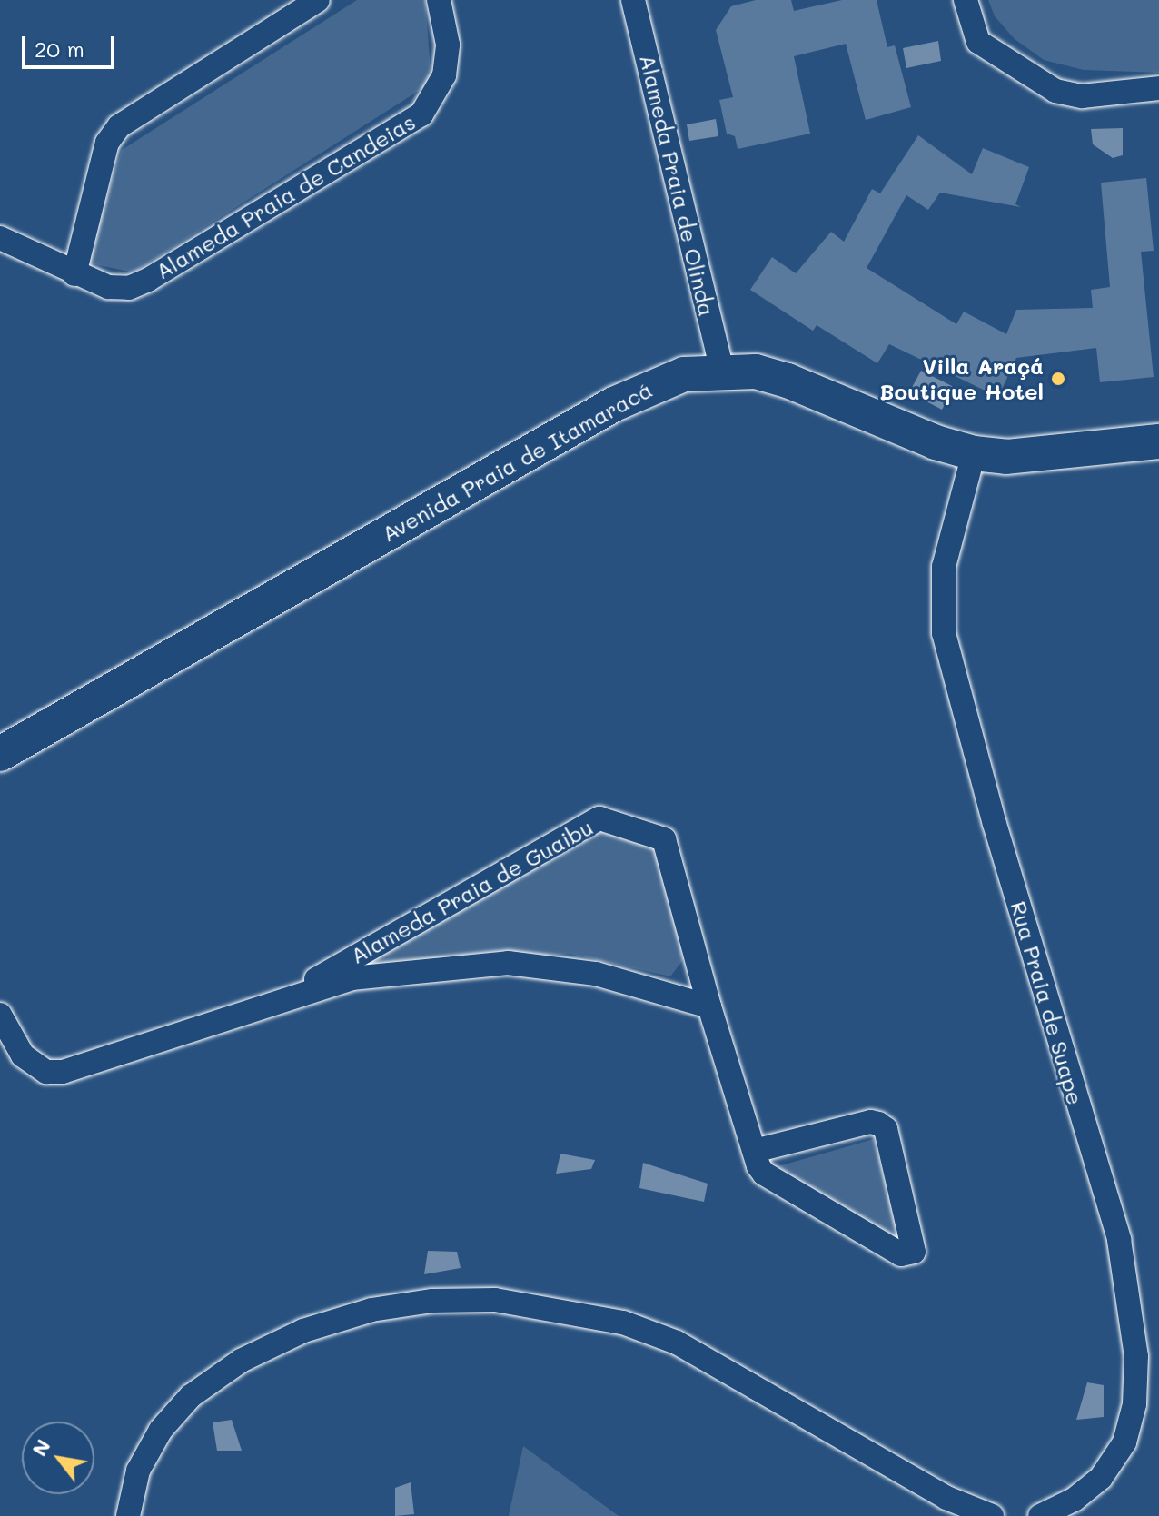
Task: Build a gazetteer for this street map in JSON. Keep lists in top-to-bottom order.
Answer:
{
  "streets": {
    "street": [
      "Alameda Praia de Olinda",
      "Alameda Praia de Candeias",
      "Avenida Praia de Itamaracá",
      "Alameda Praia de Guaibu",
      "Rua Praia de Suape"
    ]
  },
  "crossings": [
    ["Alameda Praia de Olinda", "Avenida Praia de Itamaracá"],
    ["Avenida Praia de Itamaracá", "Rua Praia de Suape"]
  ],
  "places": ["Villa Araçá Boutique Hotel"],
  "scale_bar": "20 m",
  "north": "top left"
}
